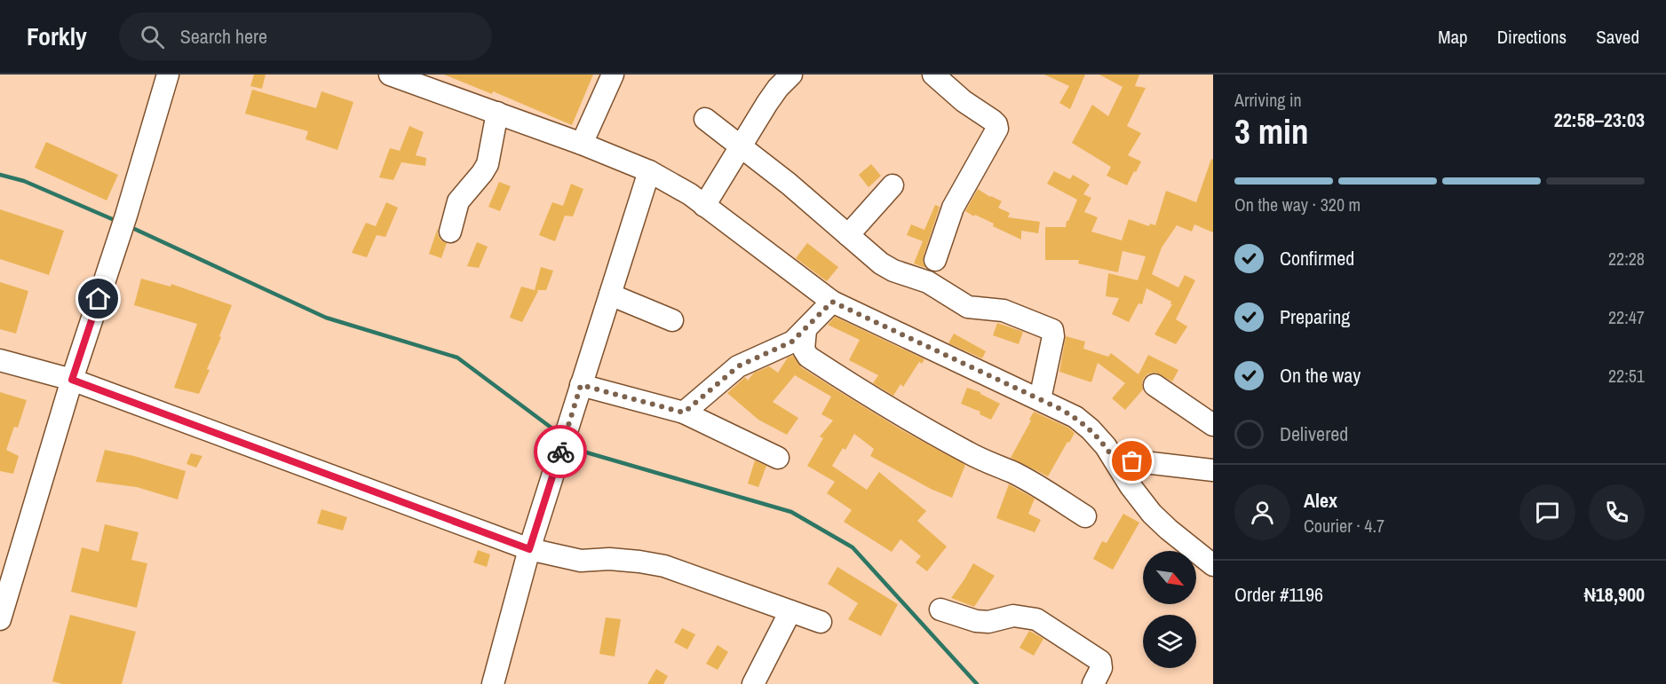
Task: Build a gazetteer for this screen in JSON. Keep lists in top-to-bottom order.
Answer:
{
  "north": "bottom right",
  "page": {
    "header": "Forkly",
    "search": "Search here",
    "nav": ["Map", "Directions", "Saved"],
    "heading": ["3 min", "Arriving in", "22:58–23:03"],
    "panel": [
      "Alex",
      "Courier · 4.7",
      "Order #1196",
      "₦18,900"
    ],
    "bar": "On the way · 320 m",
    "list": [
      ["Confirmed", "22:28"],
      ["Preparing", "22:47"],
      ["On the way", "22:51"],
      "Delivered"
    ]
  }
}
